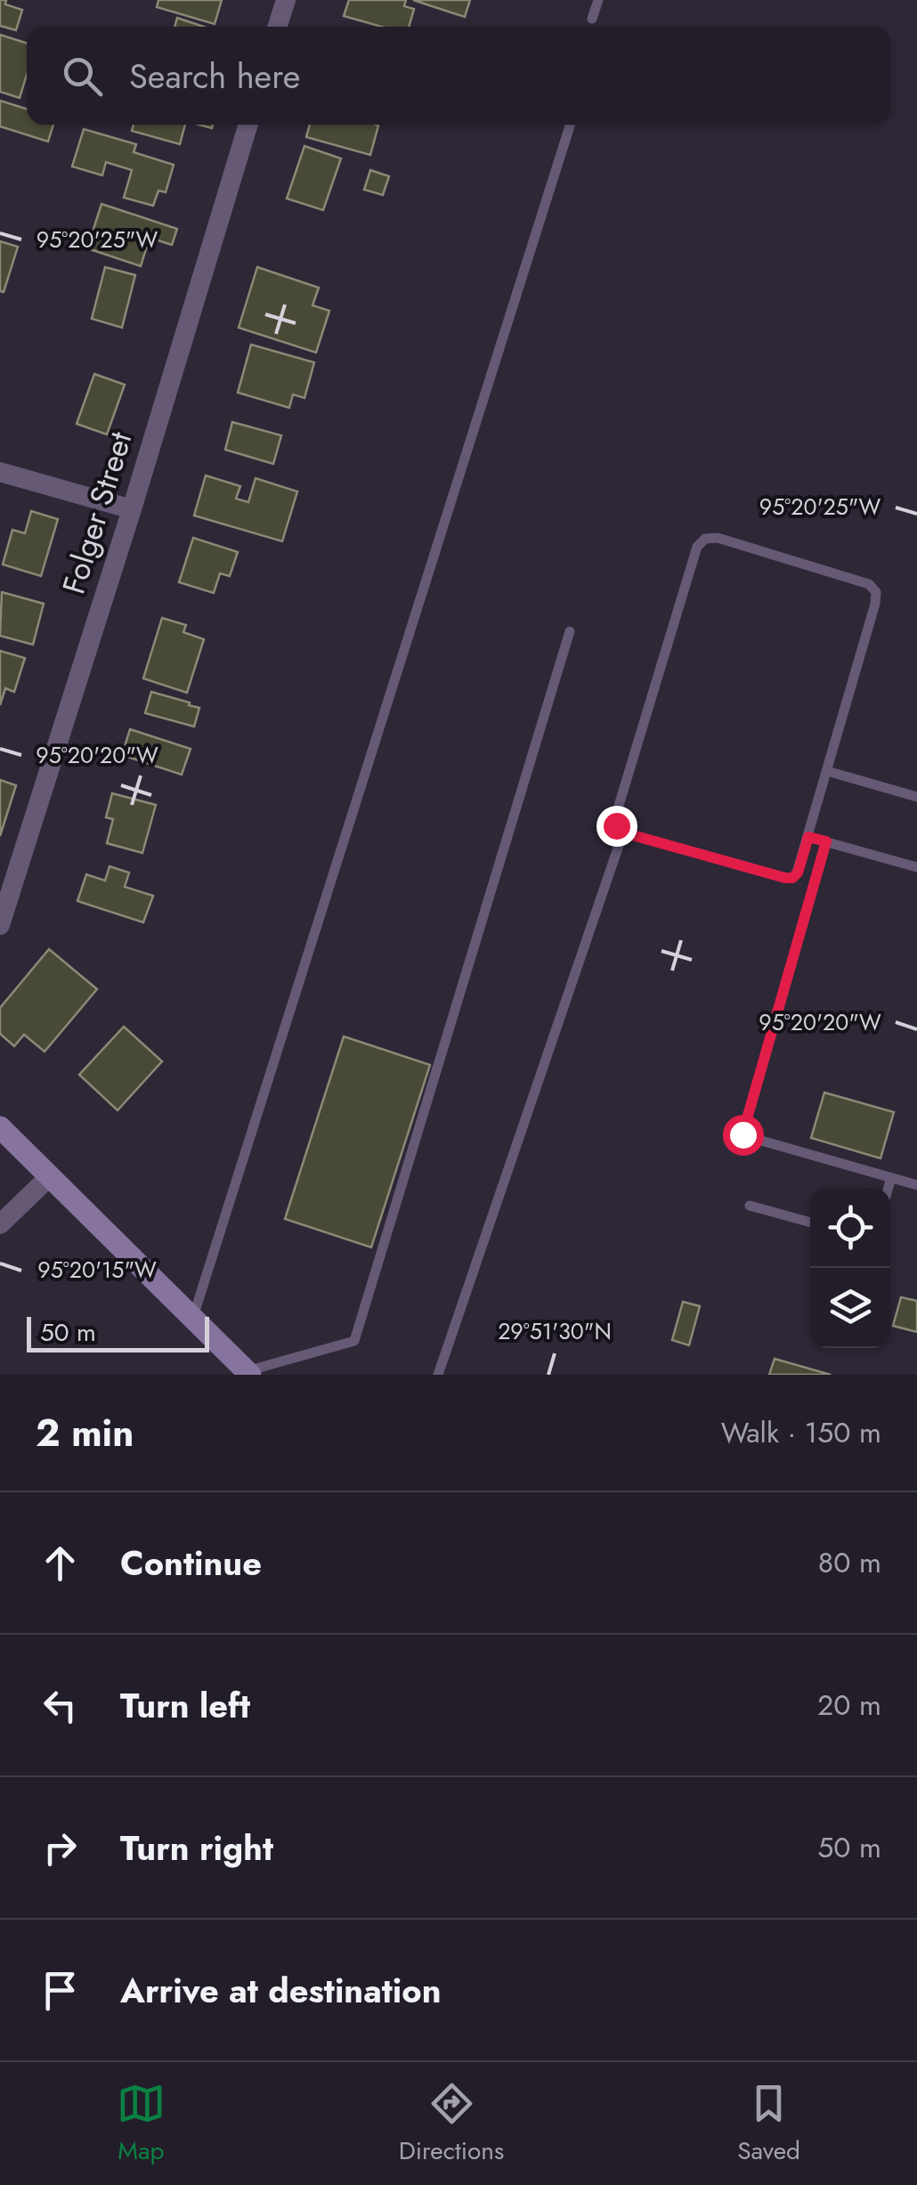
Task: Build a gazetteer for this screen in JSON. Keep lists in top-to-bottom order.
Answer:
{
  "streets": {
    "street": ["Folger Street"]
  },
  "scale_bar": "50 m",
  "page": {
    "search": "Search here",
    "scale": "50 m",
    "heading": ["2 min", "Walk · 150 m"],
    "list": [
      ["Continue", "80 m"],
      ["Turn left", "20 m"],
      ["Turn right", "50 m"],
      "Arrive at destination"
    ],
    "nav": ["Map", "Directions", "Saved"]
  },
  "coordinates": [
    "95°20'25\"W",
    "95°20'20\"W",
    "95°20'15\"W",
    "29°51'30\"N"
  ]
}
